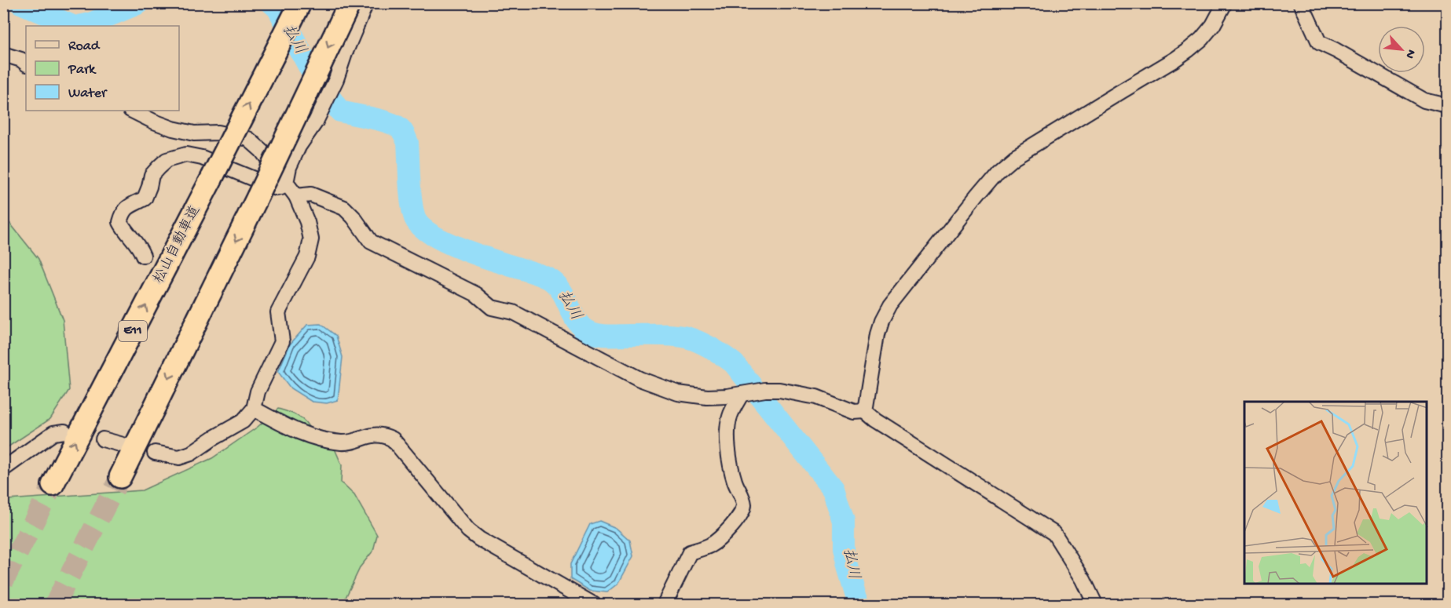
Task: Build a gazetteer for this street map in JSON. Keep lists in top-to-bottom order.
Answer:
{
  "streets": {
    "highway": ["松山自動車道", "E11"]
  },
  "water": ["払川"],
  "legend": ["Road", "Park", "Water"],
  "north": "bottom right"
}
